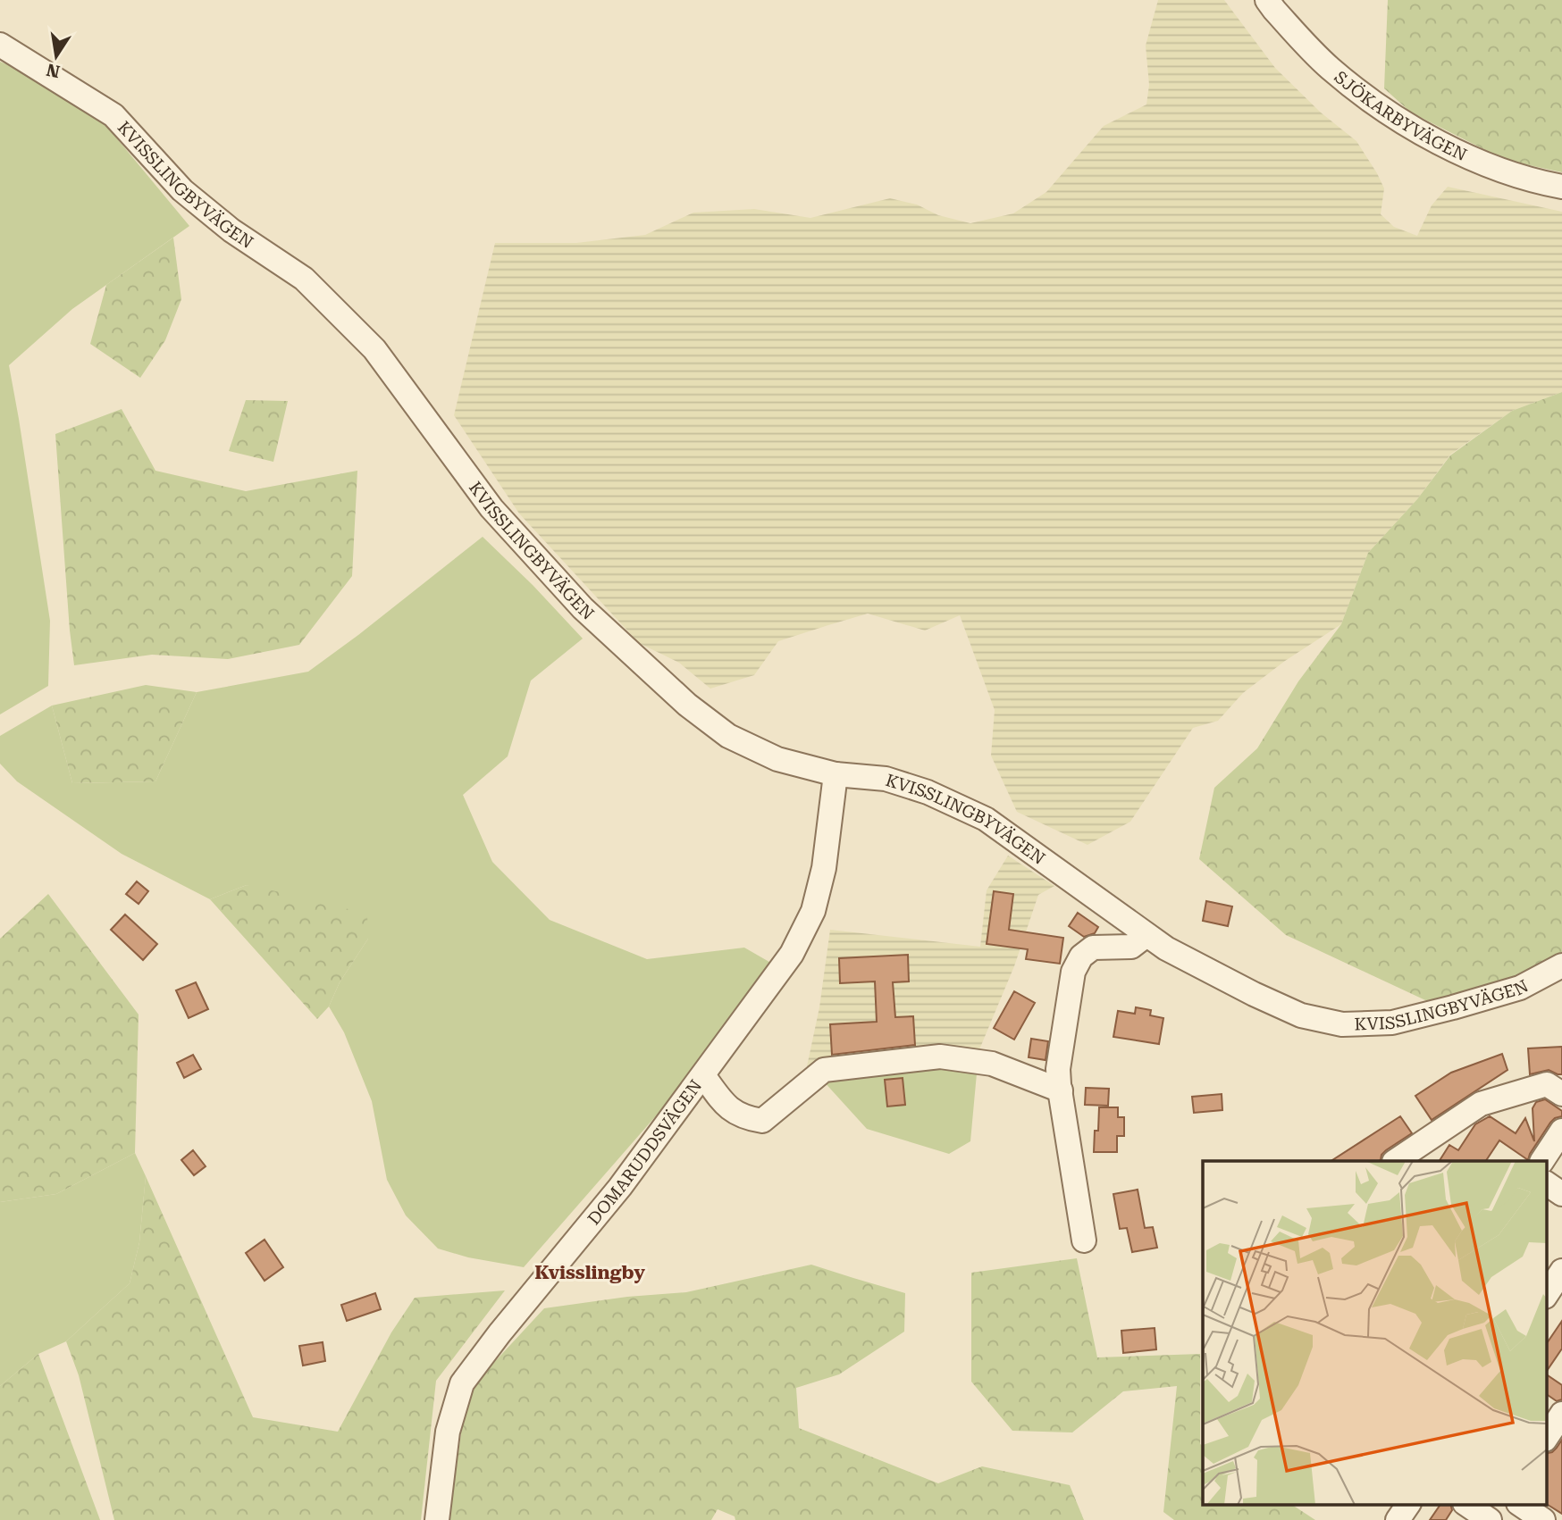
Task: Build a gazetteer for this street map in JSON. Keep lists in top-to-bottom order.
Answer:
{
  "streets": {
    "street": ["SJÖKARBYVÄGEN", "KVISSLINGBYVÄGEN", "DOMARUDDSVÄGEN"]
  },
  "crossings": [
    ["KVISSLINGBYVÄGEN", "DOMARUDDSVÄGEN"]
  ],
  "districts": ["Kvisslingby"],
  "north": "bottom"
}
